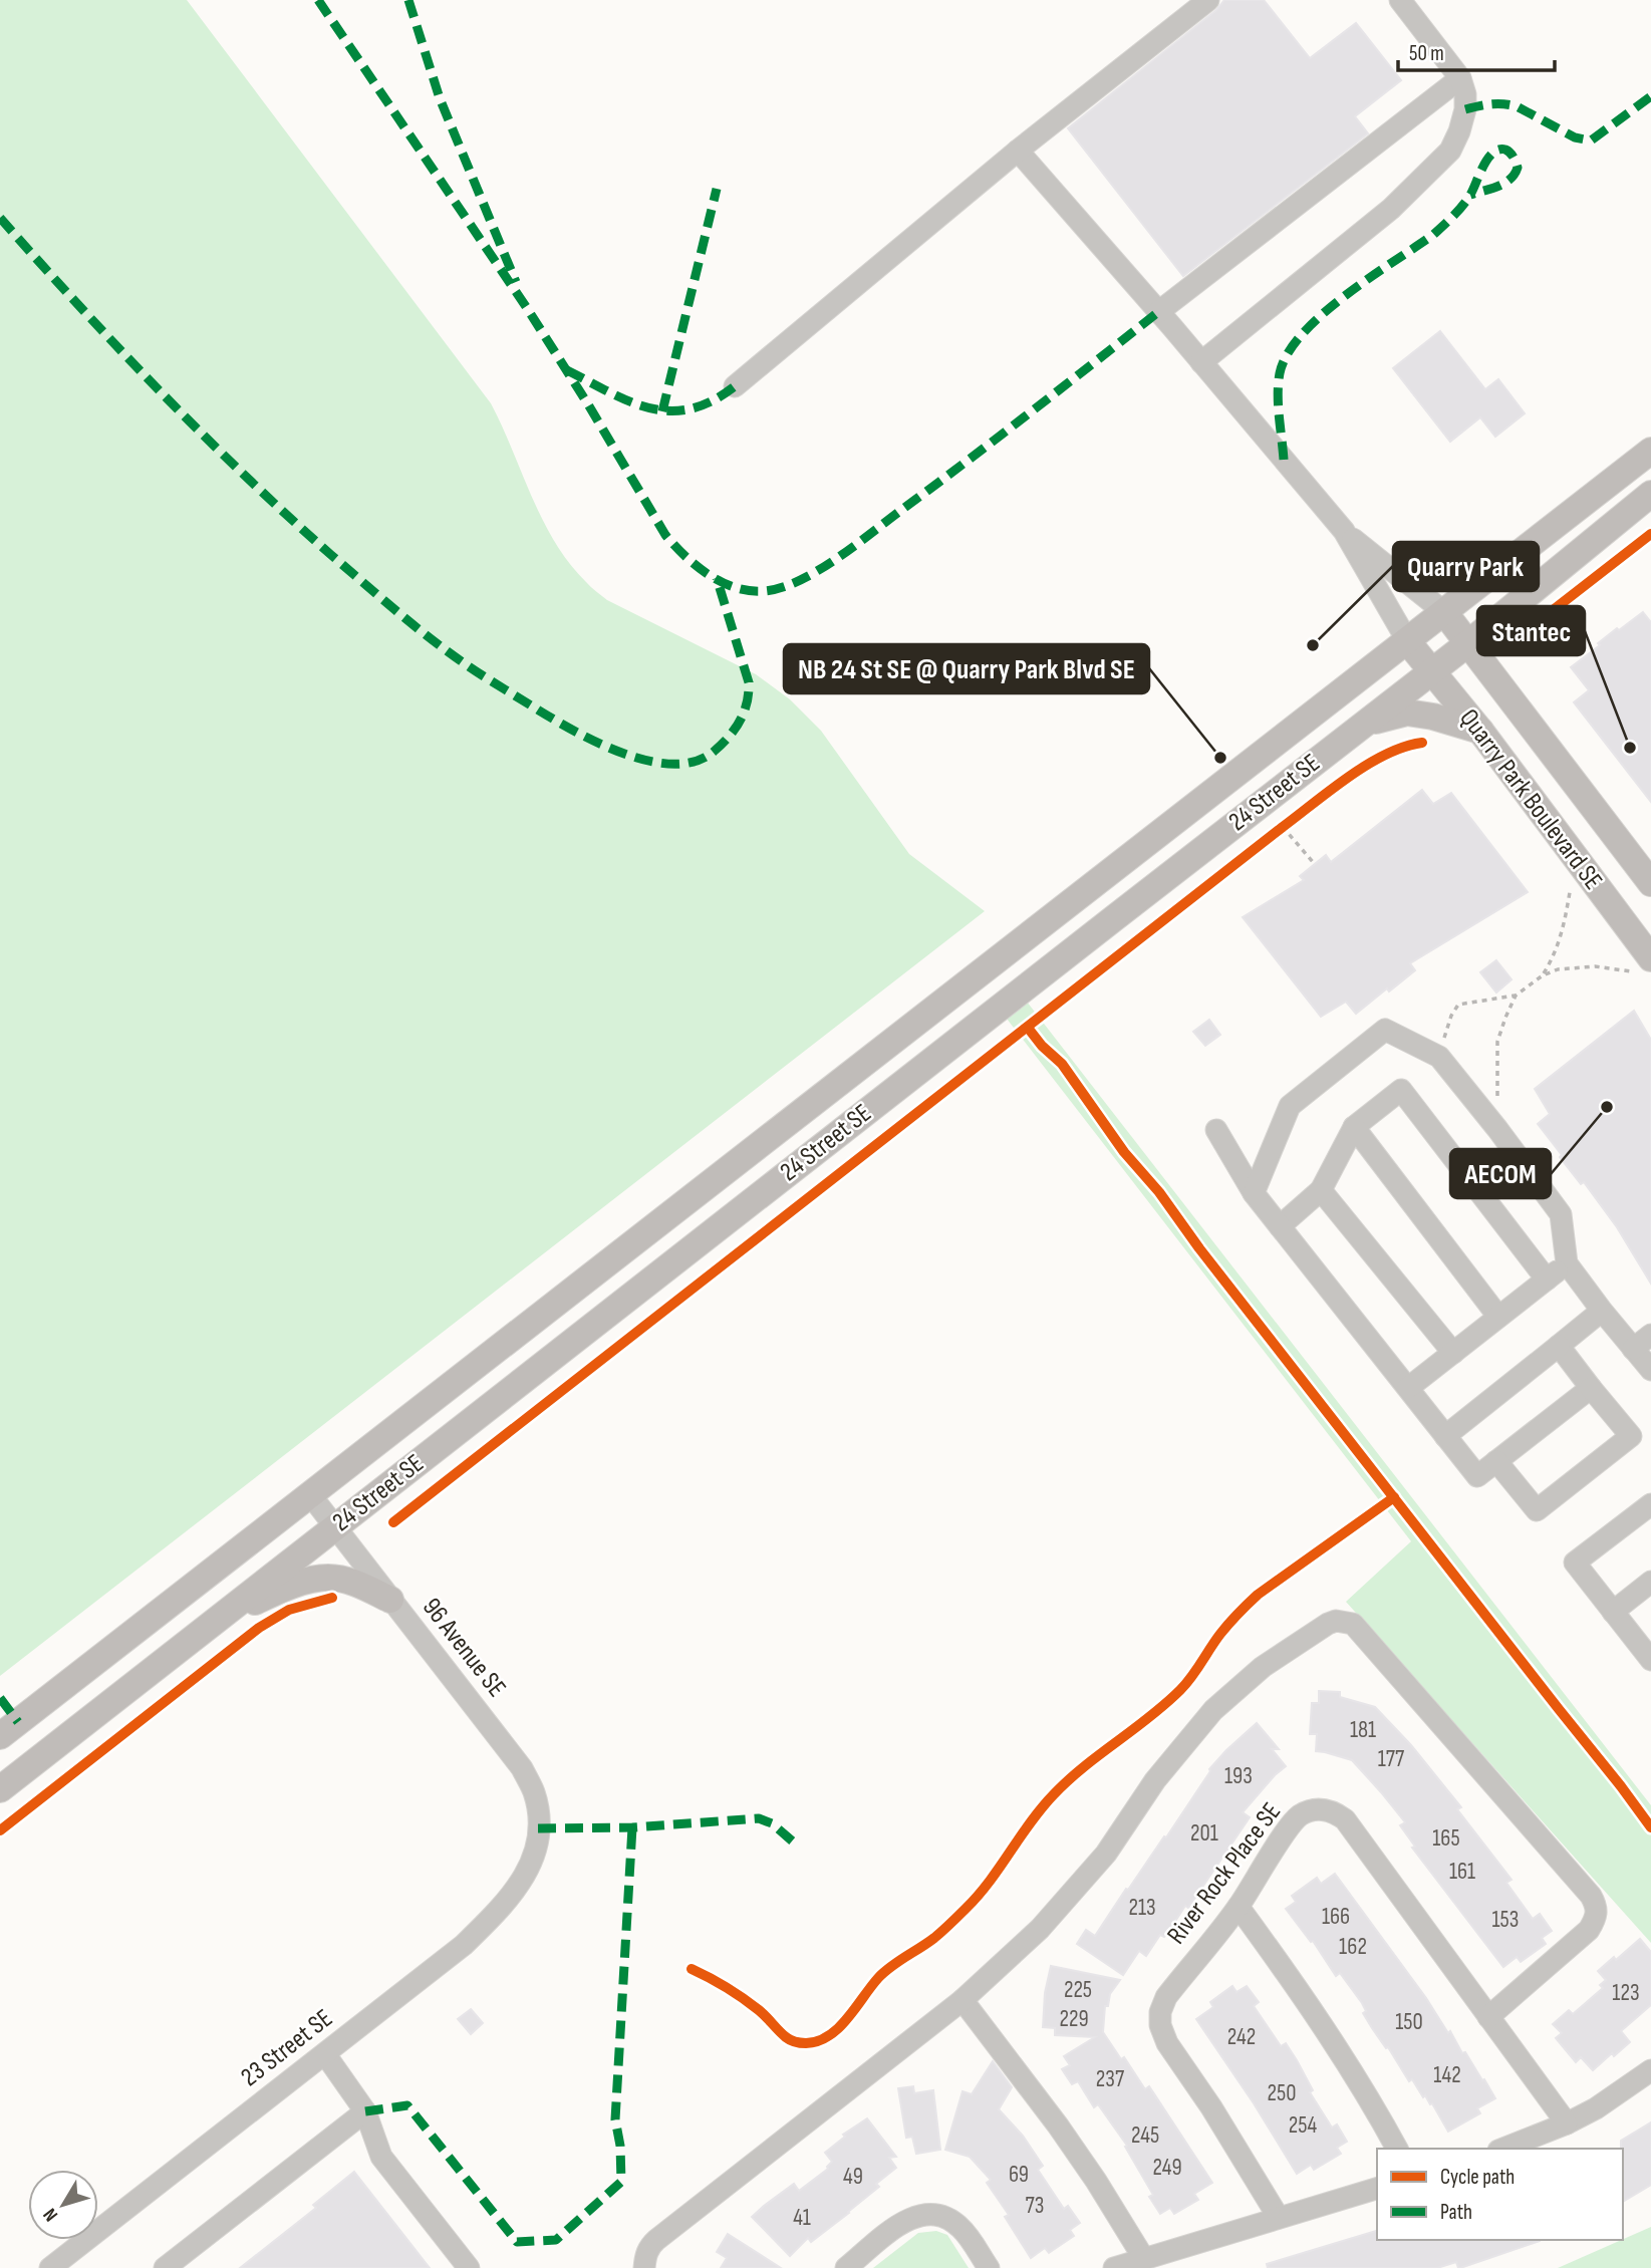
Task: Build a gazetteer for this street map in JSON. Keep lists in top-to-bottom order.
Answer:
{
  "streets": {
    "main road": ["24 Street SE", "Quarry Park Boulevard SE"],
    "street": ["96 Avenue SE", "River Rock Place SE", "23 Street SE"]
  },
  "crossings": [
    ["24 Street SE", "Quarry Park Boulevard SE"],
    ["24 Street SE", "96 Avenue SE"],
    ["96 Avenue SE", "23 Street SE"]
  ],
  "places": [
    "Quarry Park",
    "Stantec",
    "NB 24 St SE @ Quarry Park Blvd SE",
    "AECOM"
  ],
  "house_numbers": [
    "181",
    "177",
    "193",
    "201",
    "165",
    "161",
    "213",
    "166",
    "153",
    "162",
    "225",
    "123",
    "229",
    "150",
    "242",
    "142",
    "237",
    "250",
    "254",
    "245",
    "249",
    "69",
    "49",
    "73",
    "41"
  ],
  "legend": ["Cycle path", "Path"],
  "scale_bar": "50 m",
  "north": "bottom left"
}
